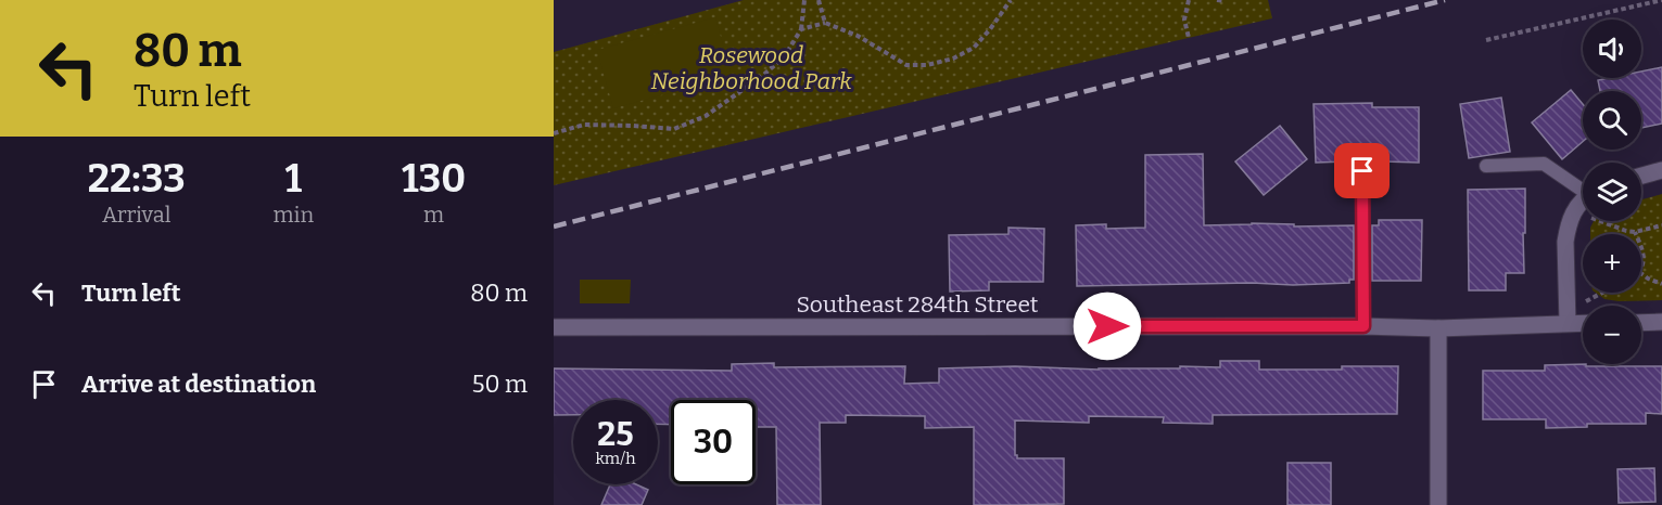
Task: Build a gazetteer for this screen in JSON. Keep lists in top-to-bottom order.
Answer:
{
  "streets": {
    "street": ["Southeast 284th Street"]
  },
  "parks": ["Rosewood Neighborhood Park"],
  "page": {
    "turn": ["80 m", "Turn left"],
    "map_buttons": ["+", "−"],
    "eta": [
      "22:33",
      "Arrival",
      "1",
      "min",
      "130",
      "m"
    ],
    "list": [
      {
        "name": "Turn left",
        "value": "80 m"
      },
      {
        "name": "Arrive at destination",
        "value": "50 m"
      }
    ],
    "speed": "25 km/h",
    "limit": "30"
  }
}
